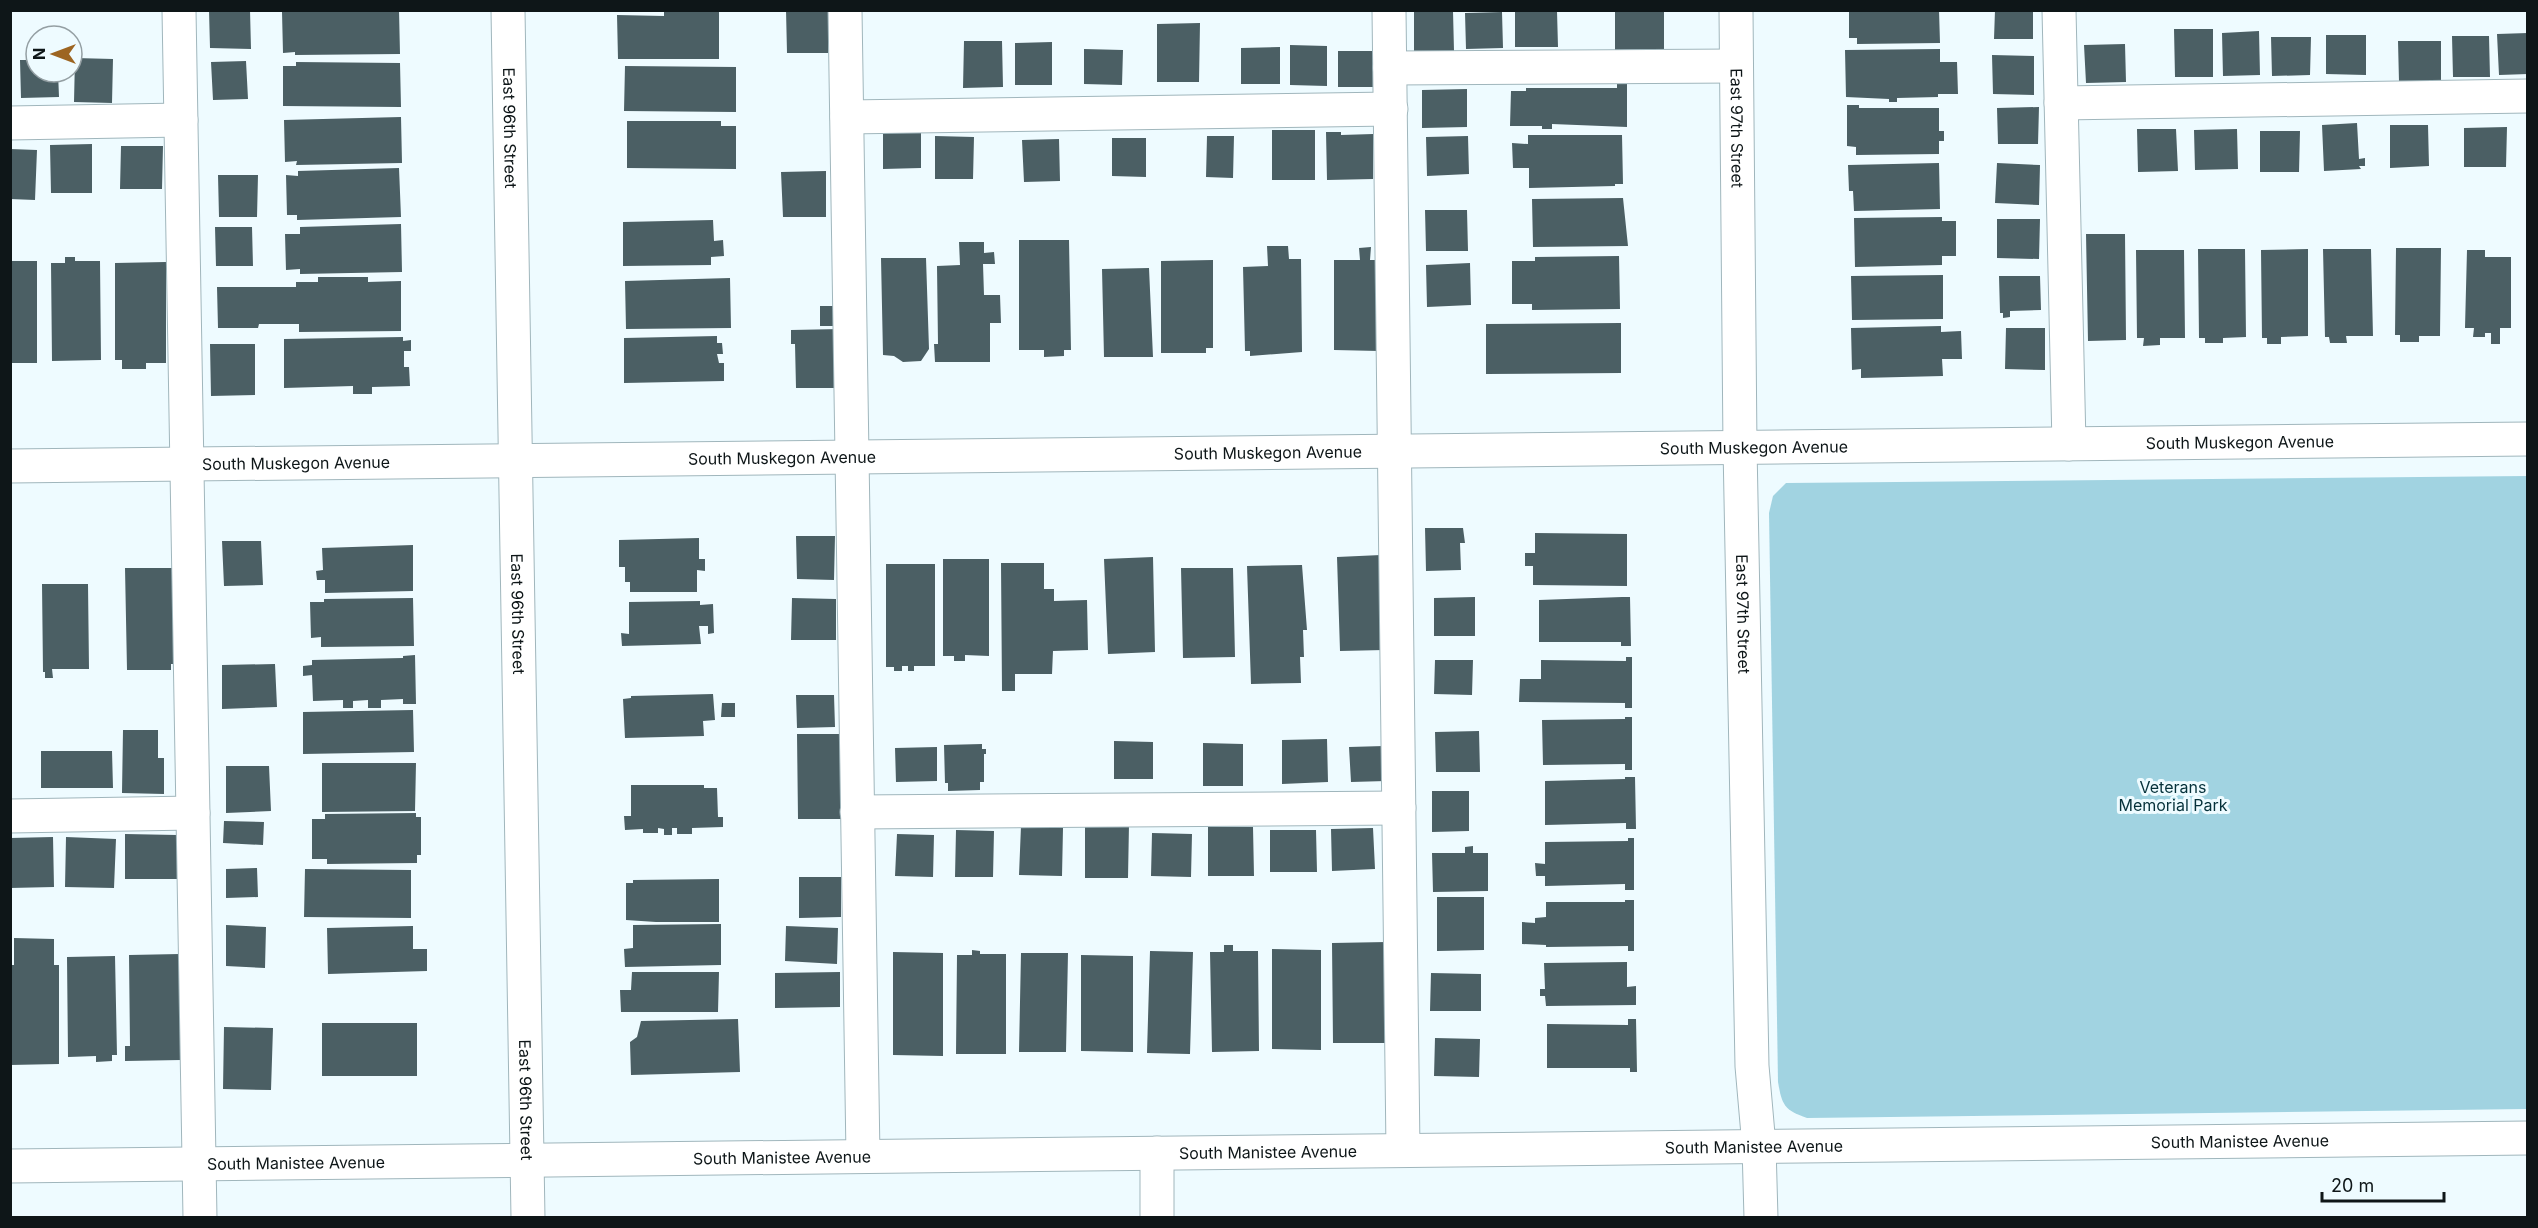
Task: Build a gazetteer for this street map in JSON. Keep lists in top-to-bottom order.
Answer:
{
  "streets": {
    "street": [
      "East 96th Street",
      "East 97th Street",
      "South Muskegon Avenue",
      "South Manistee Avenue"
    ]
  },
  "crossings": [
    ["East 96th Street", "South Muskegon Avenue"],
    ["East 96th Street", "South Manistee Avenue"],
    ["East 97th Street", "South Muskegon Avenue"],
    ["East 97th Street", "South Manistee Avenue"]
  ],
  "parks": ["Veterans Memorial Park"],
  "scale_bar": "20 m",
  "north": "left"
}
